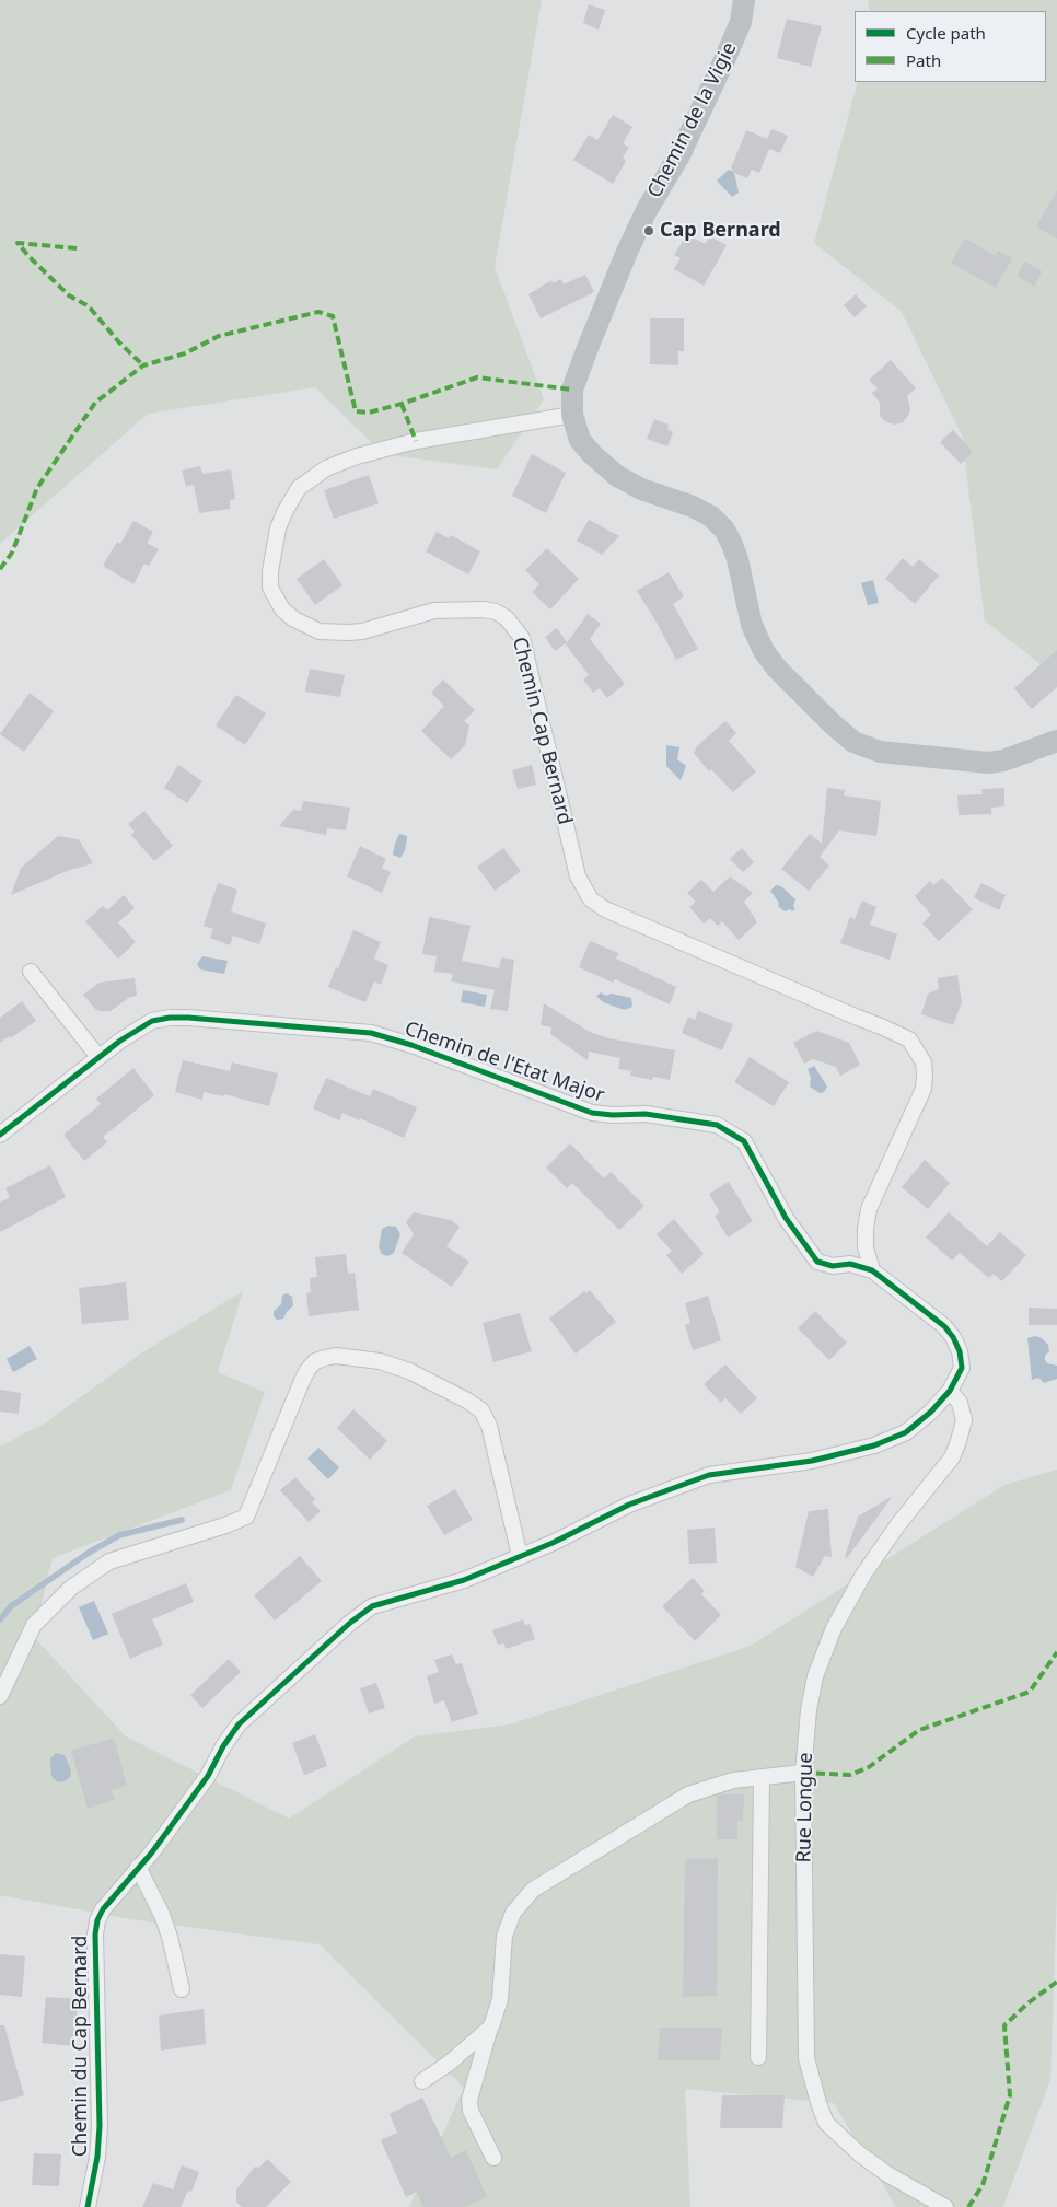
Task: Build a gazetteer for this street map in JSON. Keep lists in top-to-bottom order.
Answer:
{
  "streets": {
    "street": [
      "Chemin de la Vigie",
      "Chemin Cap Bernard",
      "Chemin de l'Etat Major",
      "Rue Longue",
      "Chemin du Cap Bernard"
    ]
  },
  "crossings": [
    ["Chemin de la Vigie", "Chemin Cap Bernard"],
    ["Chemin Cap Bernard", "Chemin de l'Etat Major"],
    ["Chemin de l'Etat Major", "Chemin du Cap Bernard"],
    ["Rue Longue", "Chemin du Cap Bernard"]
  ],
  "places": ["Cap Bernard"],
  "legend": ["Cycle path", "Path"]
}
